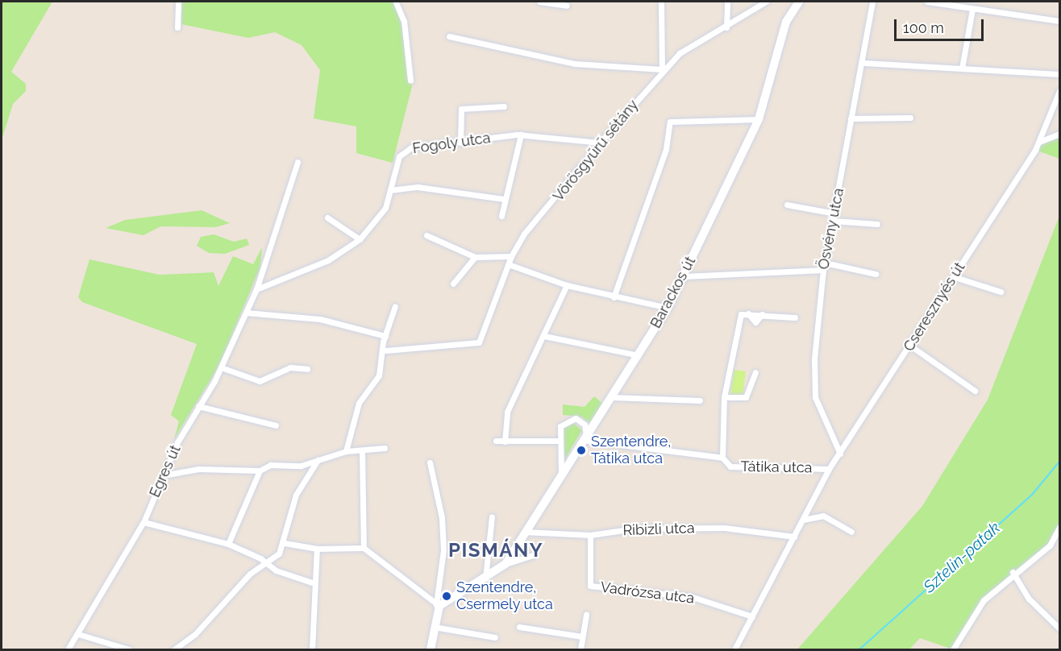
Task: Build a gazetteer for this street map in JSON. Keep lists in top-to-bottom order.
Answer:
{
  "streets": {
    "street": [
      "Fogoly utca",
      "Vörösgyűrű sétány",
      "Ösvény utca",
      "Barackos út",
      "Cseresznyés út",
      "Tátika utca",
      "Egres út",
      "Ribizli utca",
      "Vadrózsa utca"
    ]
  },
  "crossings": [
    ["Fogoly utca", "Vörösgyűrű sétány"],
    ["Fogoly utca", "Egres út"],
    ["Ösvény utca", "Cseresznyés út"],
    ["Barackos út", "Tátika utca"],
    ["Barackos út", "Ribizli utca"],
    ["Cseresznyés út", "Tátika utca"],
    ["Cseresznyés út", "Ribizli utca"],
    ["Cseresznyés út", "Vadrózsa utca"],
    ["Ribizli utca", "Vadrózsa utca"]
  ],
  "districts": ["PISMÁNY"],
  "water": ["Sztelin-patak"],
  "places": ["Szentendre, Tátika utca", "Szentendre, Csermely utca"],
  "scale_bar": "100 m"
}
